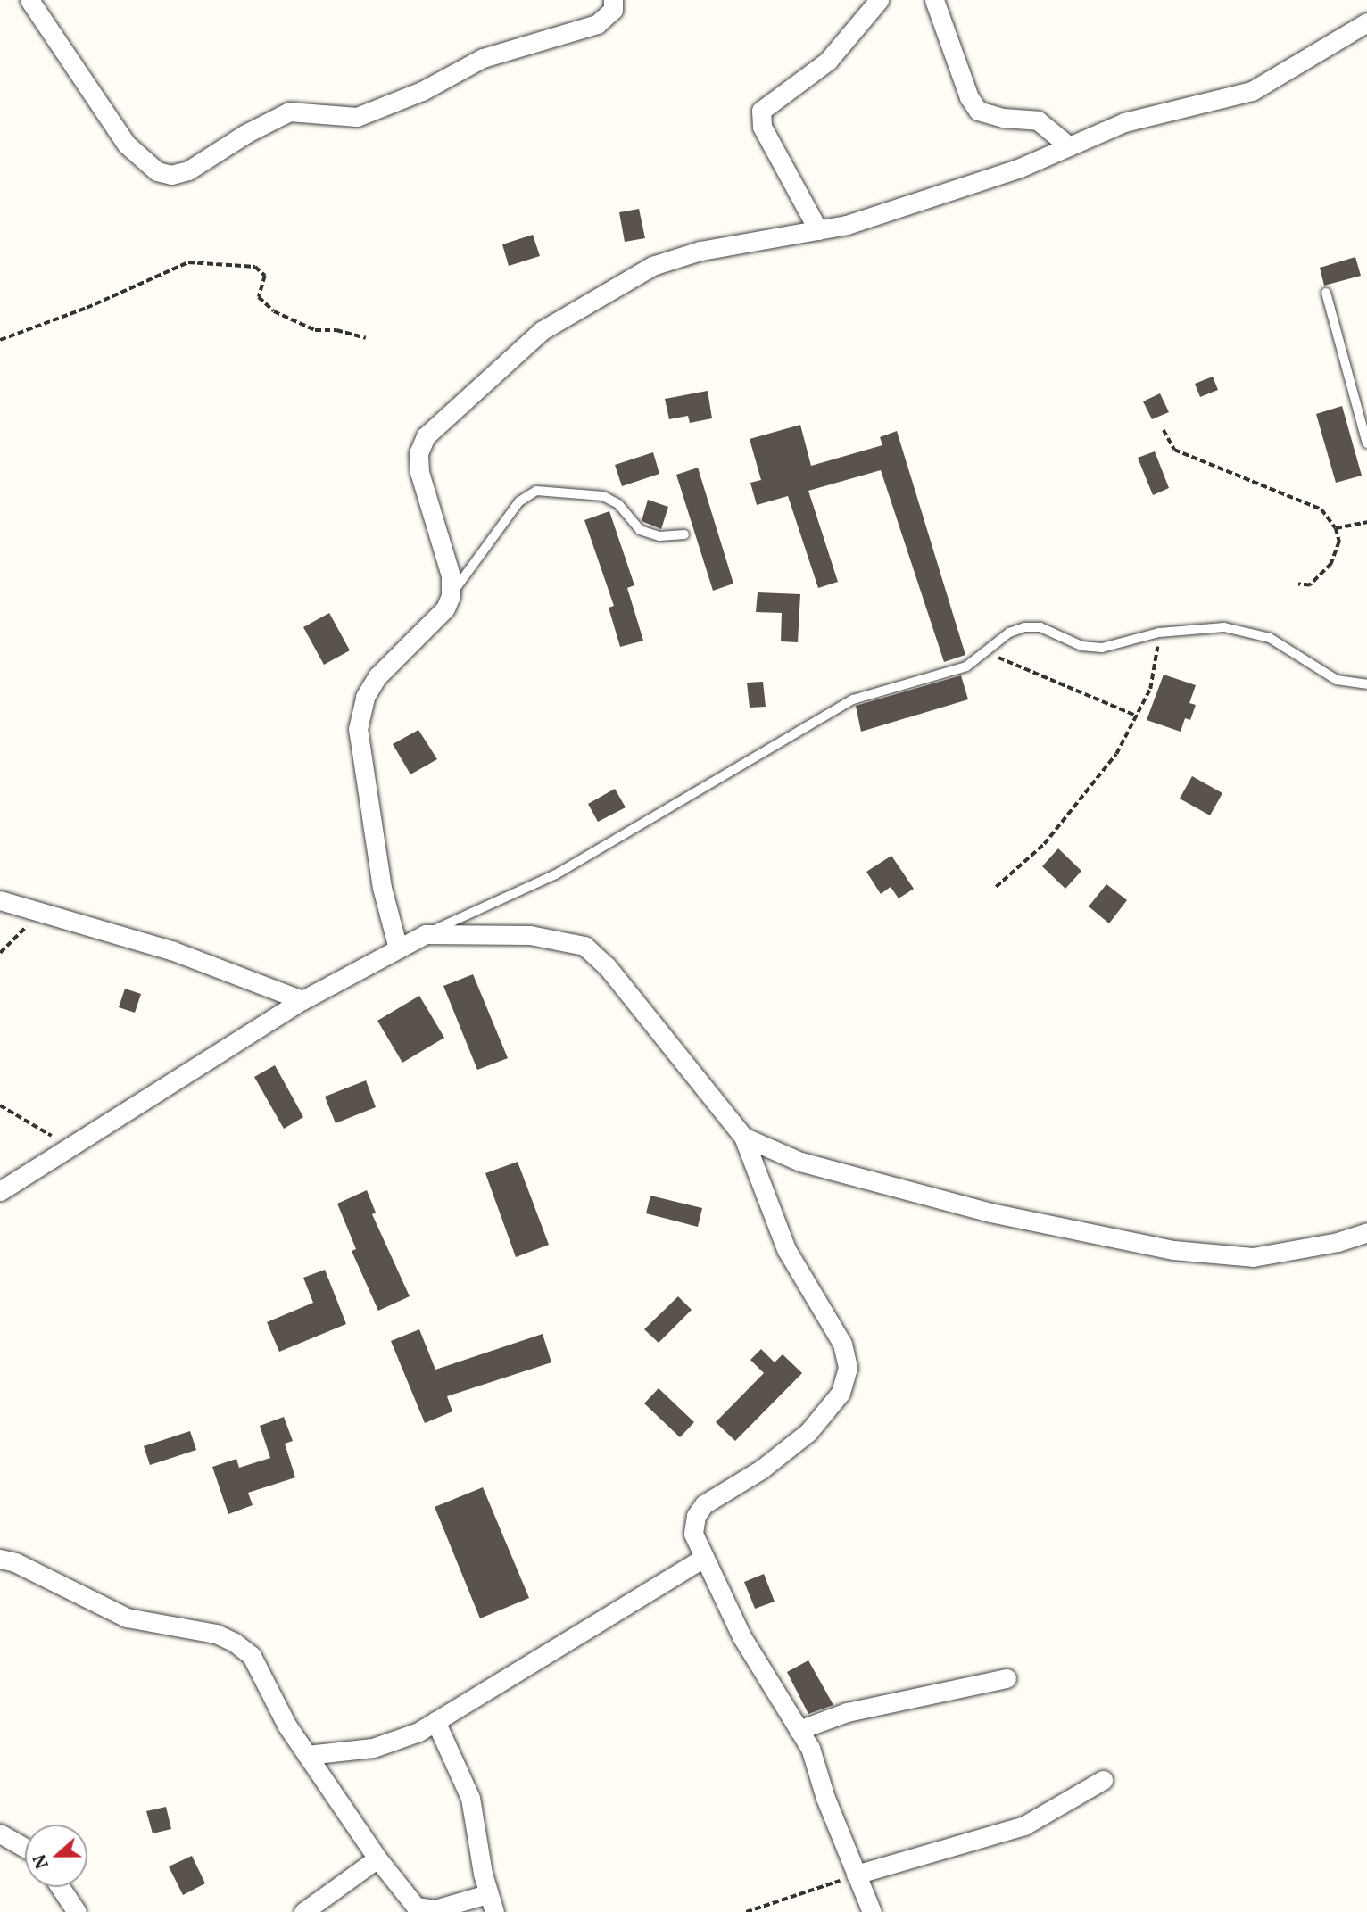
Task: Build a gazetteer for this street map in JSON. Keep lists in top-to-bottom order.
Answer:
{
  "north": "left"
}
